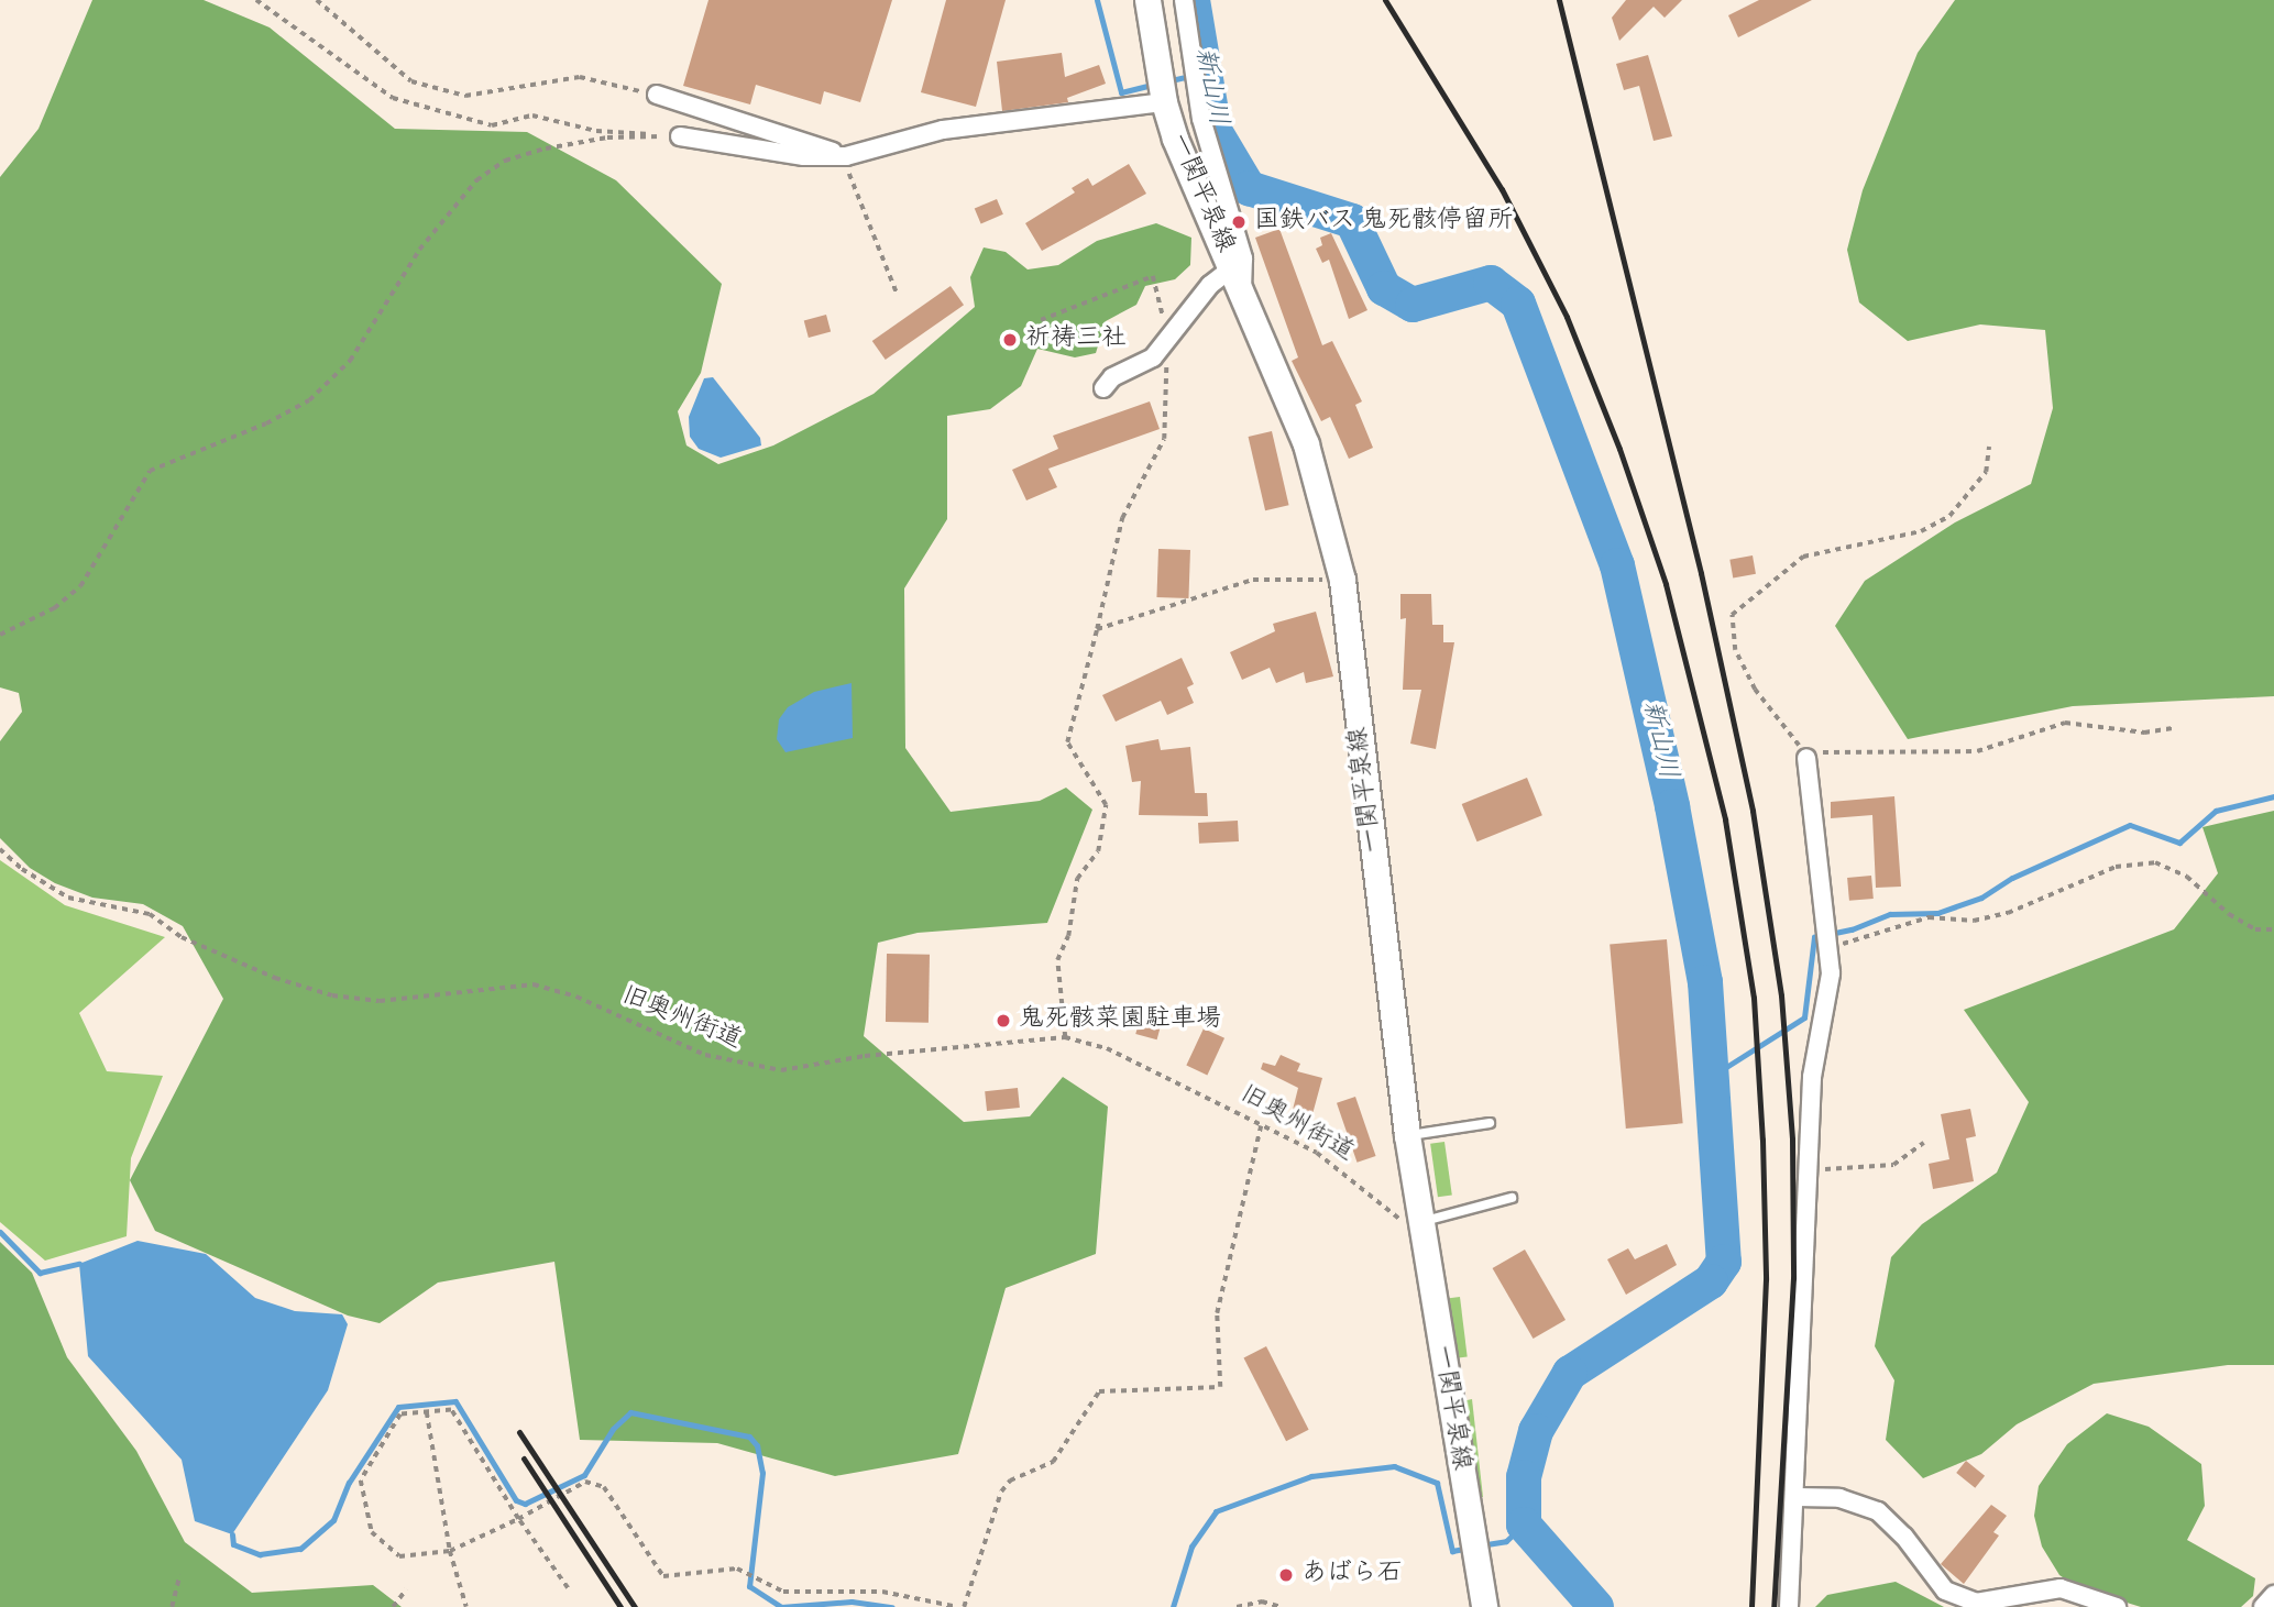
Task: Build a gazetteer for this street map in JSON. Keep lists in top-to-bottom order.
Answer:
{
  "streets": {
    "main road": ["一関平泉線"],
    "path": ["旧奥州街道"]
  },
  "crossings": [
    ["一関平泉線", "旧奥州街道"]
  ],
  "water": ["新山川"],
  "places": [
    "国鉄バス 鬼死骸停留所",
    "祈祷三社",
    "鬼死骸菜園駐車場",
    "あばら石"
  ]
}
